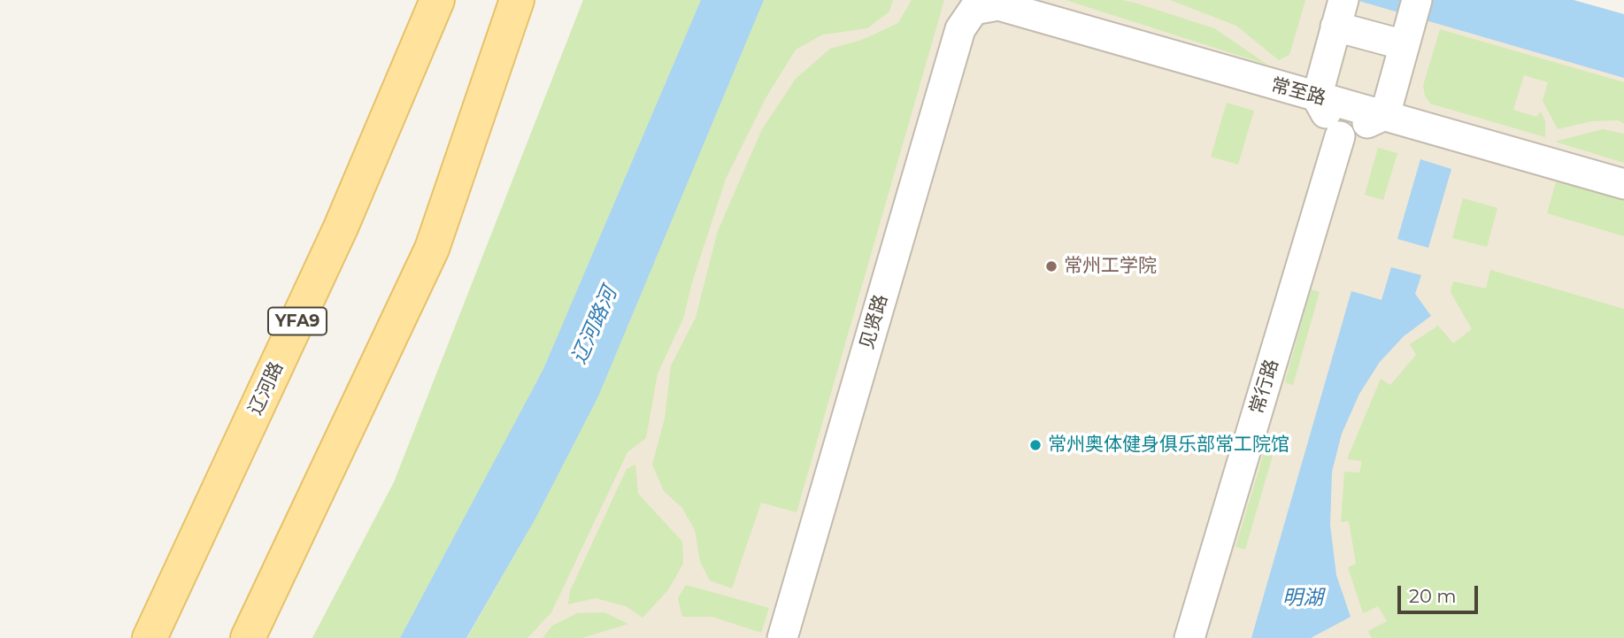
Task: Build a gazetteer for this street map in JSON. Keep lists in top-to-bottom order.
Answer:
{
  "streets": {
    "main road": ["YFA9", "辽河路"],
    "lane": ["常至路", "见贤路", "常行路"]
  },
  "crossings": [
    ["常至路", "见贤路"]
  ],
  "water": ["辽河路河", "明湖"],
  "places": ["常州工学院", "常州奥体健身俱乐部常工院馆"],
  "scale_bar": "20 m"
}
